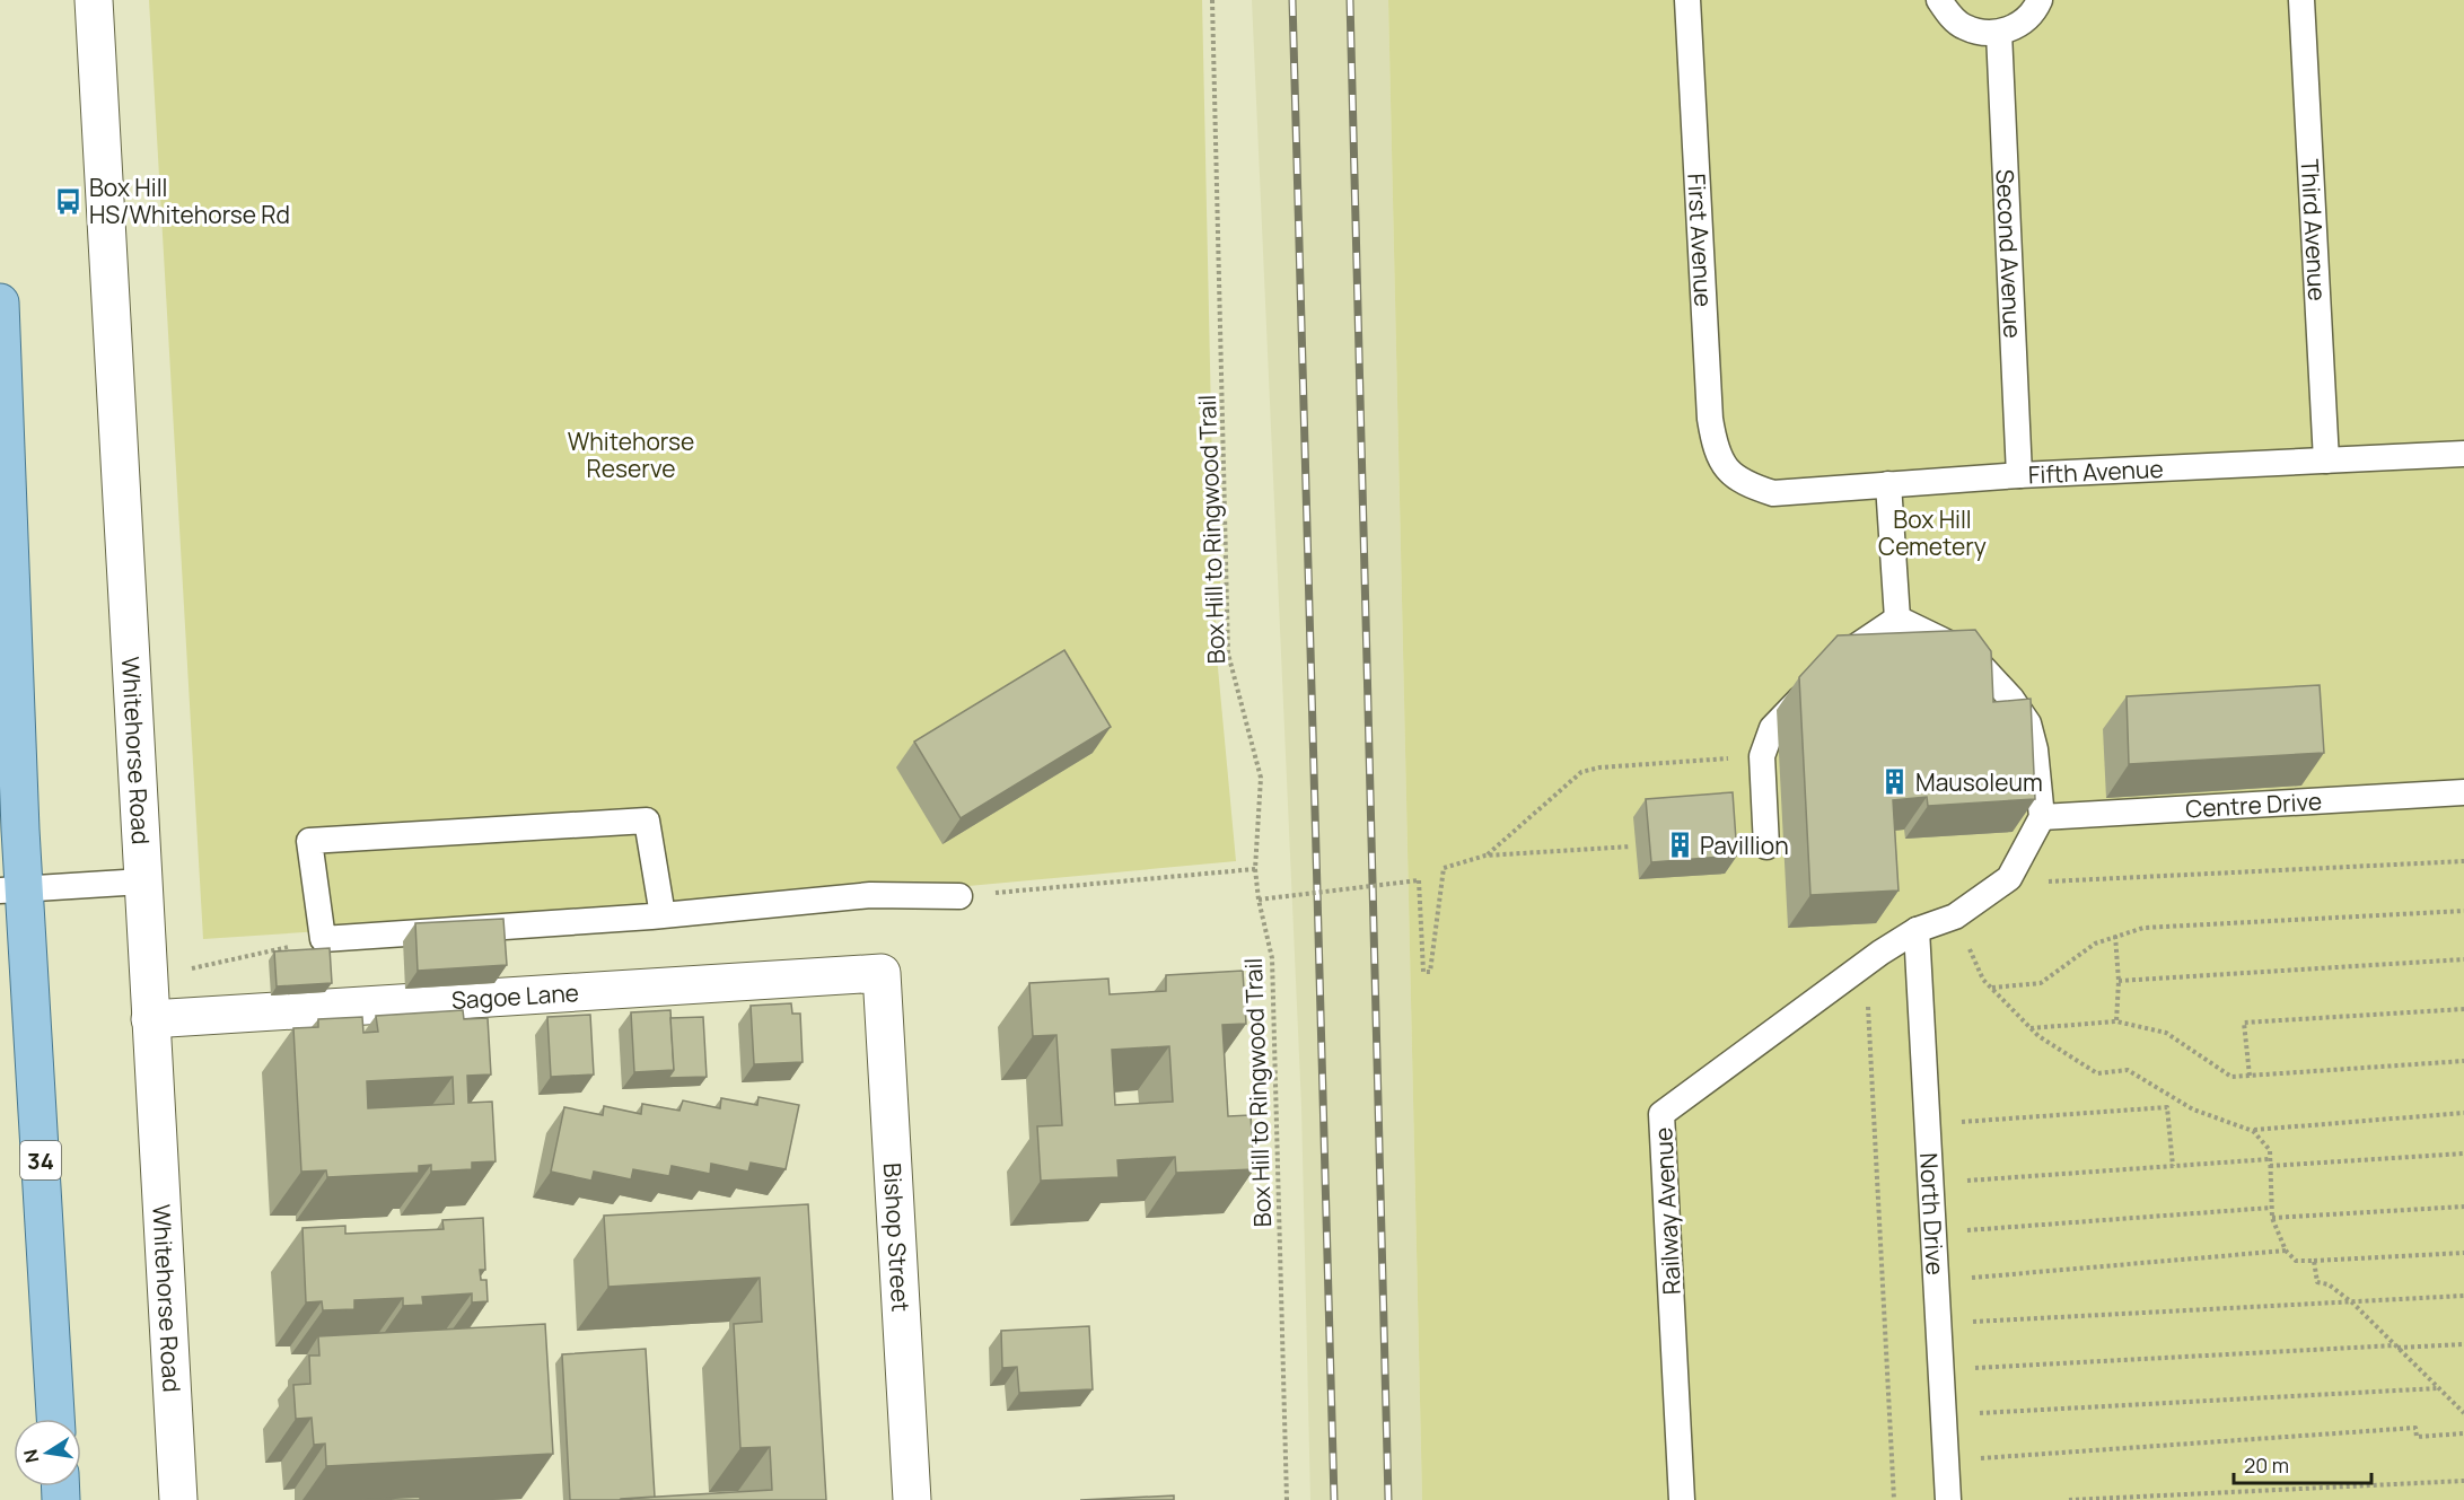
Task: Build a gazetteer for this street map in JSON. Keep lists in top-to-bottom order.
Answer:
{
  "streets": {
    "main road": ["34"],
    "street": ["Whitehorse Road", "Sagoe Lane", "Bishop Street"],
    "lane": [
      "Third Avenue",
      "First Avenue",
      "Second Avenue",
      "Fifth Avenue",
      "Centre Drive",
      "Railway Avenue",
      "North Drive"
    ],
    "path": ["Box Hill to Ringwood Trail"]
  },
  "crossings": [
    ["Third Avenue", "Fifth Avenue"],
    ["First Avenue", "Fifth Avenue"],
    ["Second Avenue", "Fifth Avenue"],
    ["Whitehorse Road", "Sagoe Lane"],
    ["Sagoe Lane", "Bishop Street"],
    ["Railway Avenue", "North Drive"]
  ],
  "parks": ["Whitehorse Reserve", "Box Hill Cemetery"],
  "places": {
    "bus stop": ["Box Hill HS/Whitehorse Rd"],
    "building": ["Mausoleum", "Pavillion"]
  },
  "scale_bar": "20 m",
  "north": "left"
}
